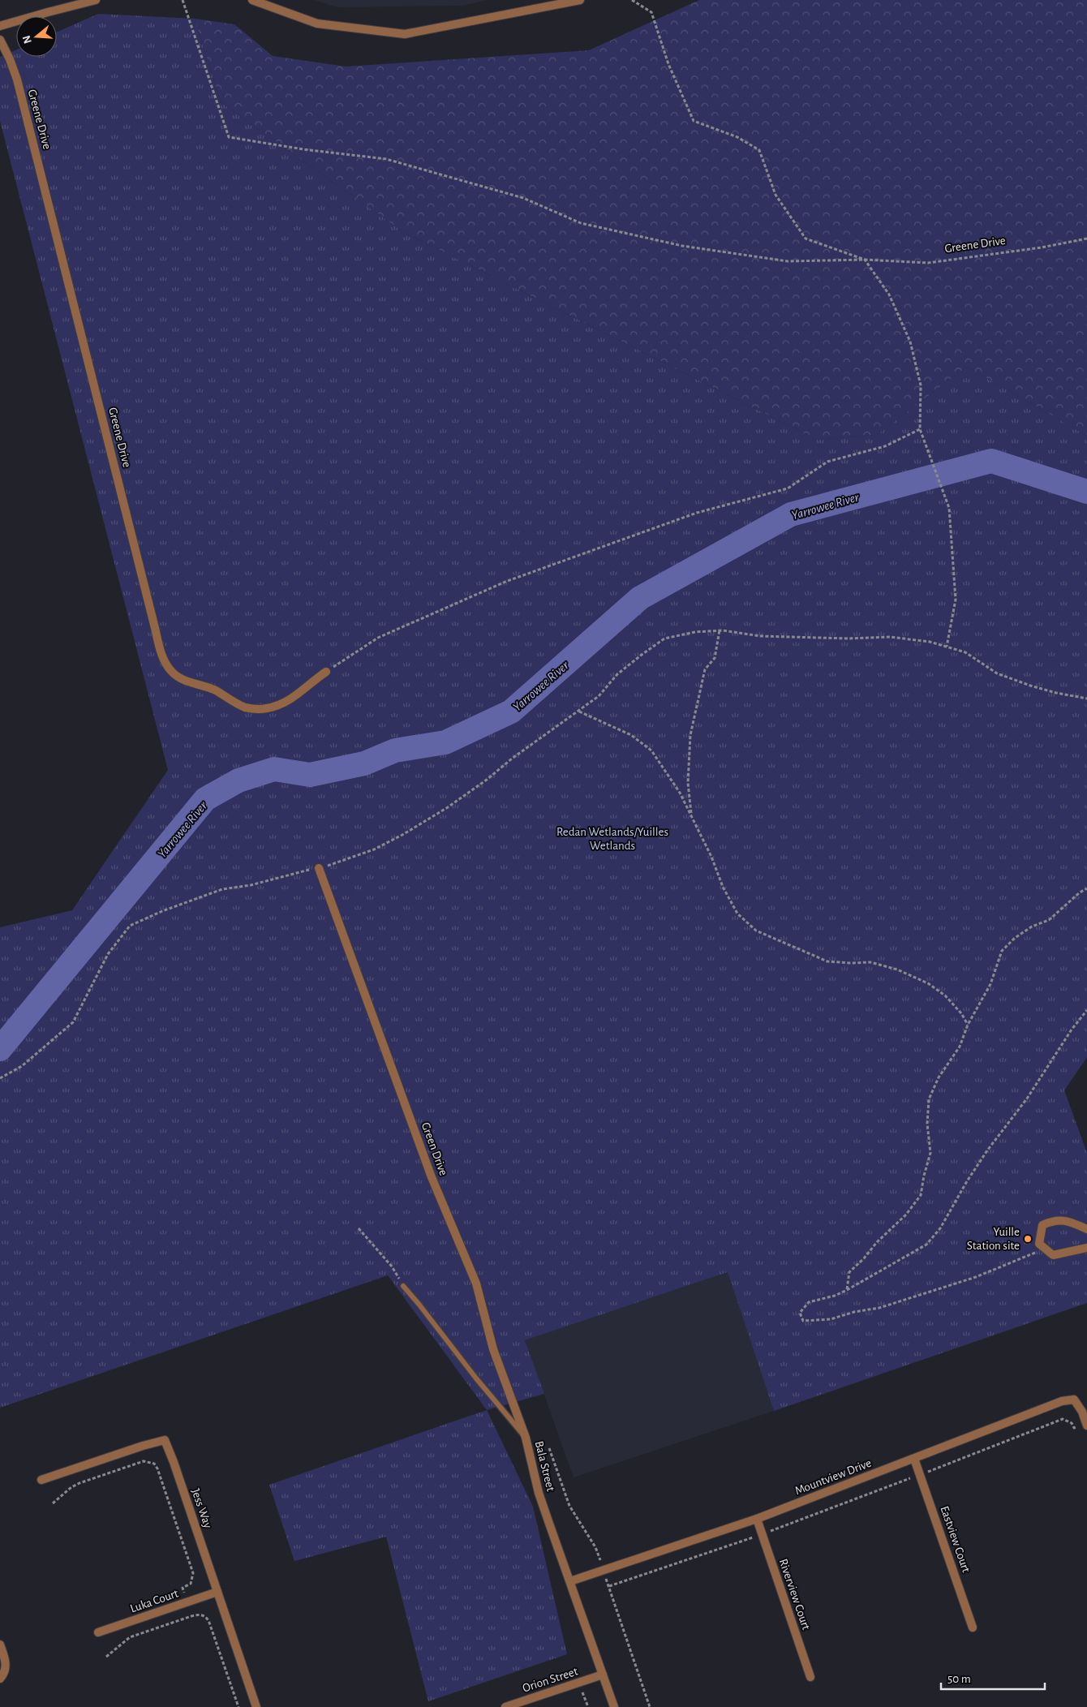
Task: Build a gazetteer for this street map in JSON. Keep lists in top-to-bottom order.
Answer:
{
  "streets": {
    "street": [
      "Greene Drive",
      "Green Drive",
      "Bala Street",
      "Mountview Drive",
      "Jess Way",
      "Eastview Court",
      "Riverview Court",
      "Luka Court",
      "Orion Street"
    ]
  },
  "crossings": [
    ["Green Drive", "Bala Street"],
    ["Bala Street", "Mountview Drive"],
    ["Bala Street", "Orion Street"],
    ["Mountview Drive", "Eastview Court"],
    ["Mountview Drive", "Riverview Court"],
    ["Jess Way", "Luka Court"]
  ],
  "water": ["Yarrowee River"],
  "parks": ["Redan Wetlands/Yuilles Wetlands"],
  "places": ["Yuille Station site"],
  "scale_bar": "50 m",
  "north": "left"
}
